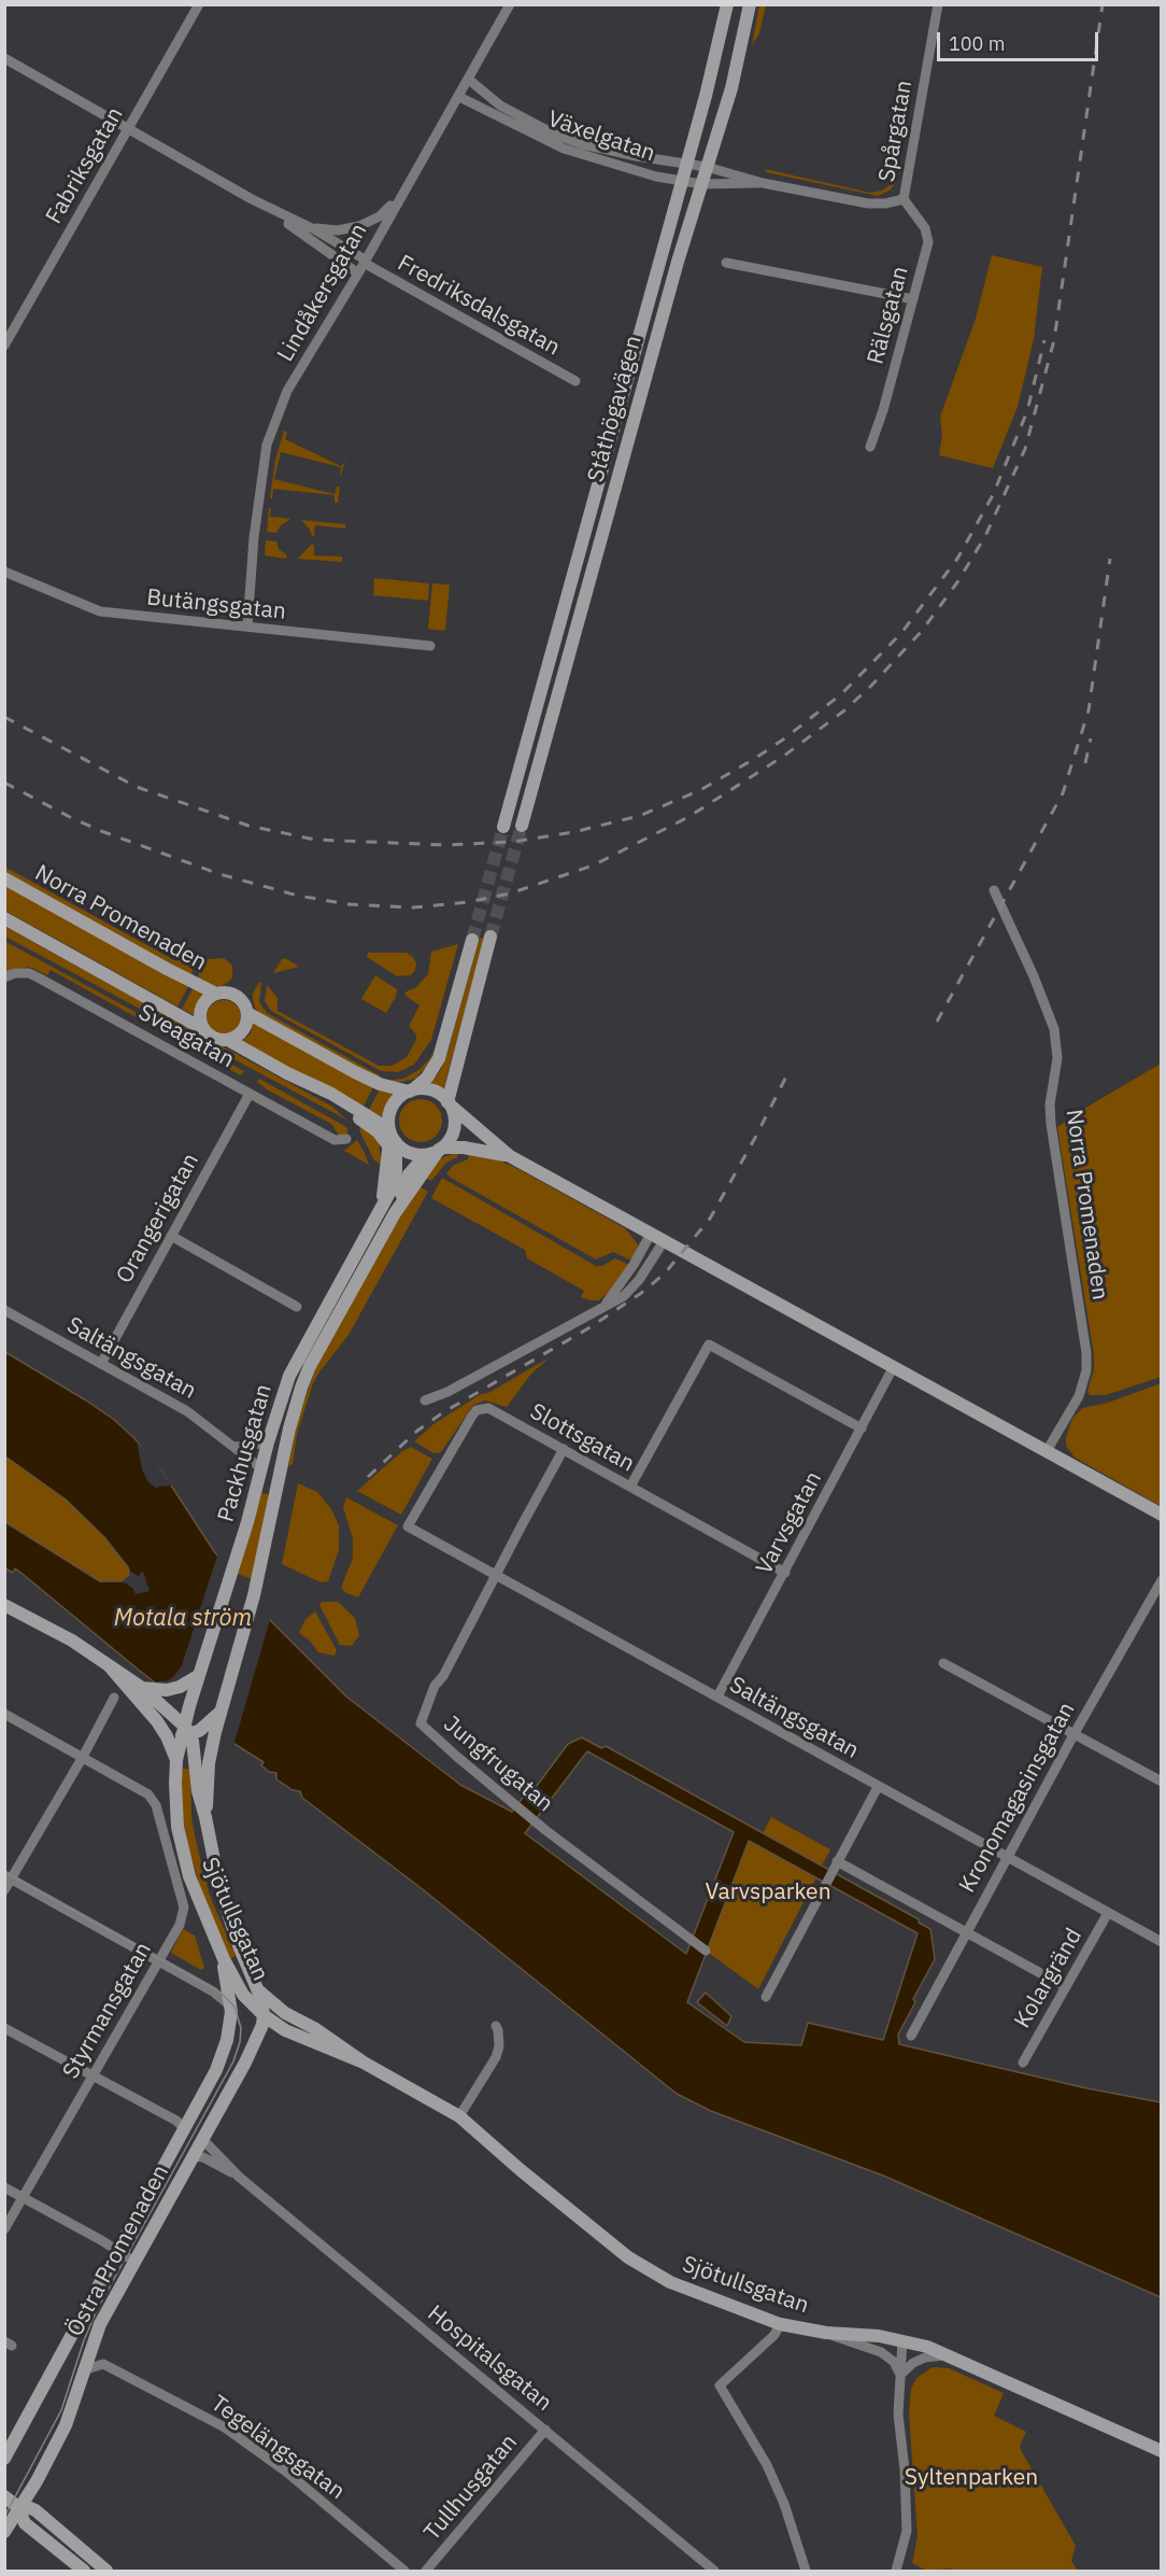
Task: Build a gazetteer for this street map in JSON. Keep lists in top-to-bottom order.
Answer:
{
  "streets": {
    "main road": [
      "Ståthögavägen",
      "Norra Promenaden",
      "Packhusgatan",
      "Sjötullsgatan",
      "Östra Promenaden"
    ],
    "street": [
      "Spårgatan",
      "Växelgatan",
      "Fabriksgatan",
      "Lindåkersgatan",
      "Fredriksdalsgatan",
      "Rälsgatan",
      "Butängsgatan",
      "Sveagatan",
      "Orangerigatan",
      "Saltängsgatan",
      "Slottsgatan",
      "Varvsgatan",
      "Jungfrugatan",
      "Kronomagasinsgatan",
      "Kolargränd",
      "Styrmansgatan",
      "Hospitalsgatan",
      "Tegelängsgatan",
      "Tullhusgatan"
    ]
  },
  "crossings": [
    ["Spårgatan", "Växelgatan"],
    ["Spårgatan", "Rälsgatan"],
    ["Spårgatan", "Ståthögavägen"],
    ["Växelgatan", "Lindåkersgatan"],
    ["Växelgatan", "Ståthögavägen"],
    ["Fabriksgatan", "Fredriksdalsgatan"],
    ["Lindåkersgatan", "Fredriksdalsgatan"],
    ["Lindåkersgatan", "Butängsgatan"],
    ["Sveagatan", "Orangerigatan"],
    ["Orangerigatan", "Saltängsgatan"],
    ["Saltängsgatan", "Slottsgatan"],
    ["Saltängsgatan", "Packhusgatan"],
    ["Saltängsgatan", "Varvsgatan"],
    ["Saltängsgatan", "Jungfrugatan"],
    ["Saltängsgatan", "Kronomagasinsgatan"],
    ["Saltängsgatan", "Kolargränd"],
    ["Slottsgatan", "Varvsgatan"],
    ["Slottsgatan", "Jungfrugatan"],
    ["Packhusgatan", "Sjötullsgatan"],
    ["Sjötullsgatan", "Östra Promenaden"],
    ["Östra Promenaden", "Hospitalsgatan"],
    ["Östra Promenaden", "Tegelängsgatan"],
    ["Hospitalsgatan", "Tullhusgatan"]
  ],
  "water": ["Motala ström"],
  "parks": ["Varvsparken", "Syltenparken"],
  "scale_bar": "100 m"
}
